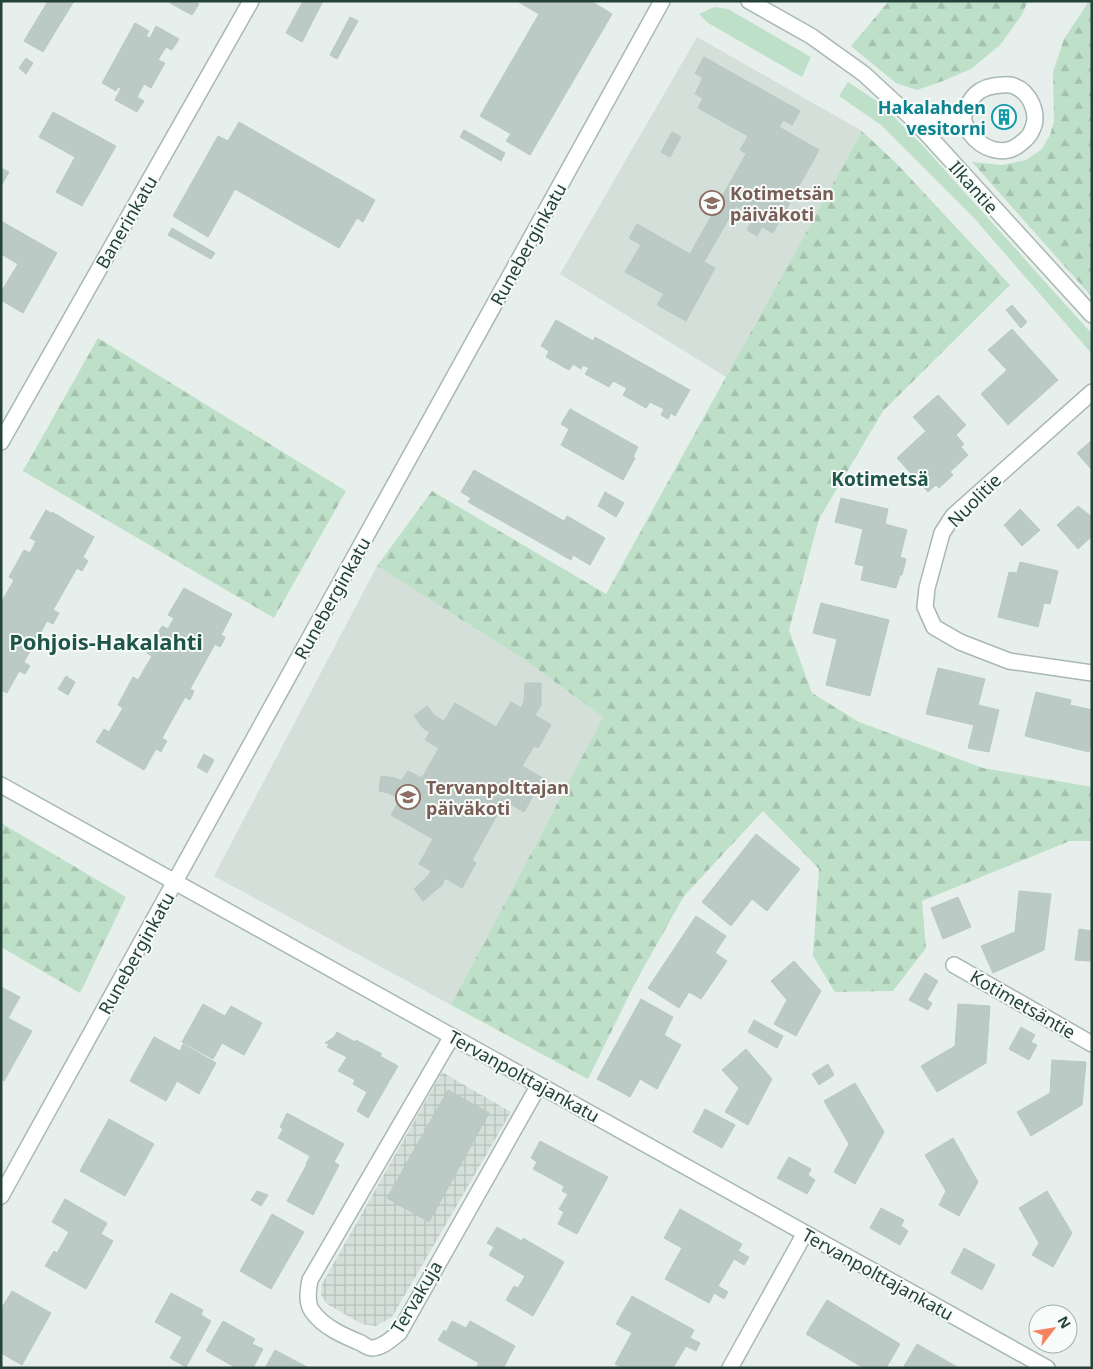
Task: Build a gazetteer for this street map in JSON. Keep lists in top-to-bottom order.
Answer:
{
  "streets": {
    "street": [
      "Ilkantie",
      "Banerinkatu",
      "Runeberginkatu",
      "Nuolitie",
      "Kotimetsäntie",
      "Tervanpolttajankatu",
      "Tervakuja"
    ]
  },
  "crossings": [
    ["Runeberginkatu", "Tervanpolttajankatu"],
    ["Tervanpolttajankatu", "Tervakuja"]
  ],
  "districts": ["Kotimetsä", "Pohjois-Hakalahti"],
  "places": {
    "building": ["Hakalahden vesitorni"],
    "school or university": ["Kotimetsän päiväkoti", "Tervanpolttajan päiväkoti"]
  },
  "north": "top right"
}
